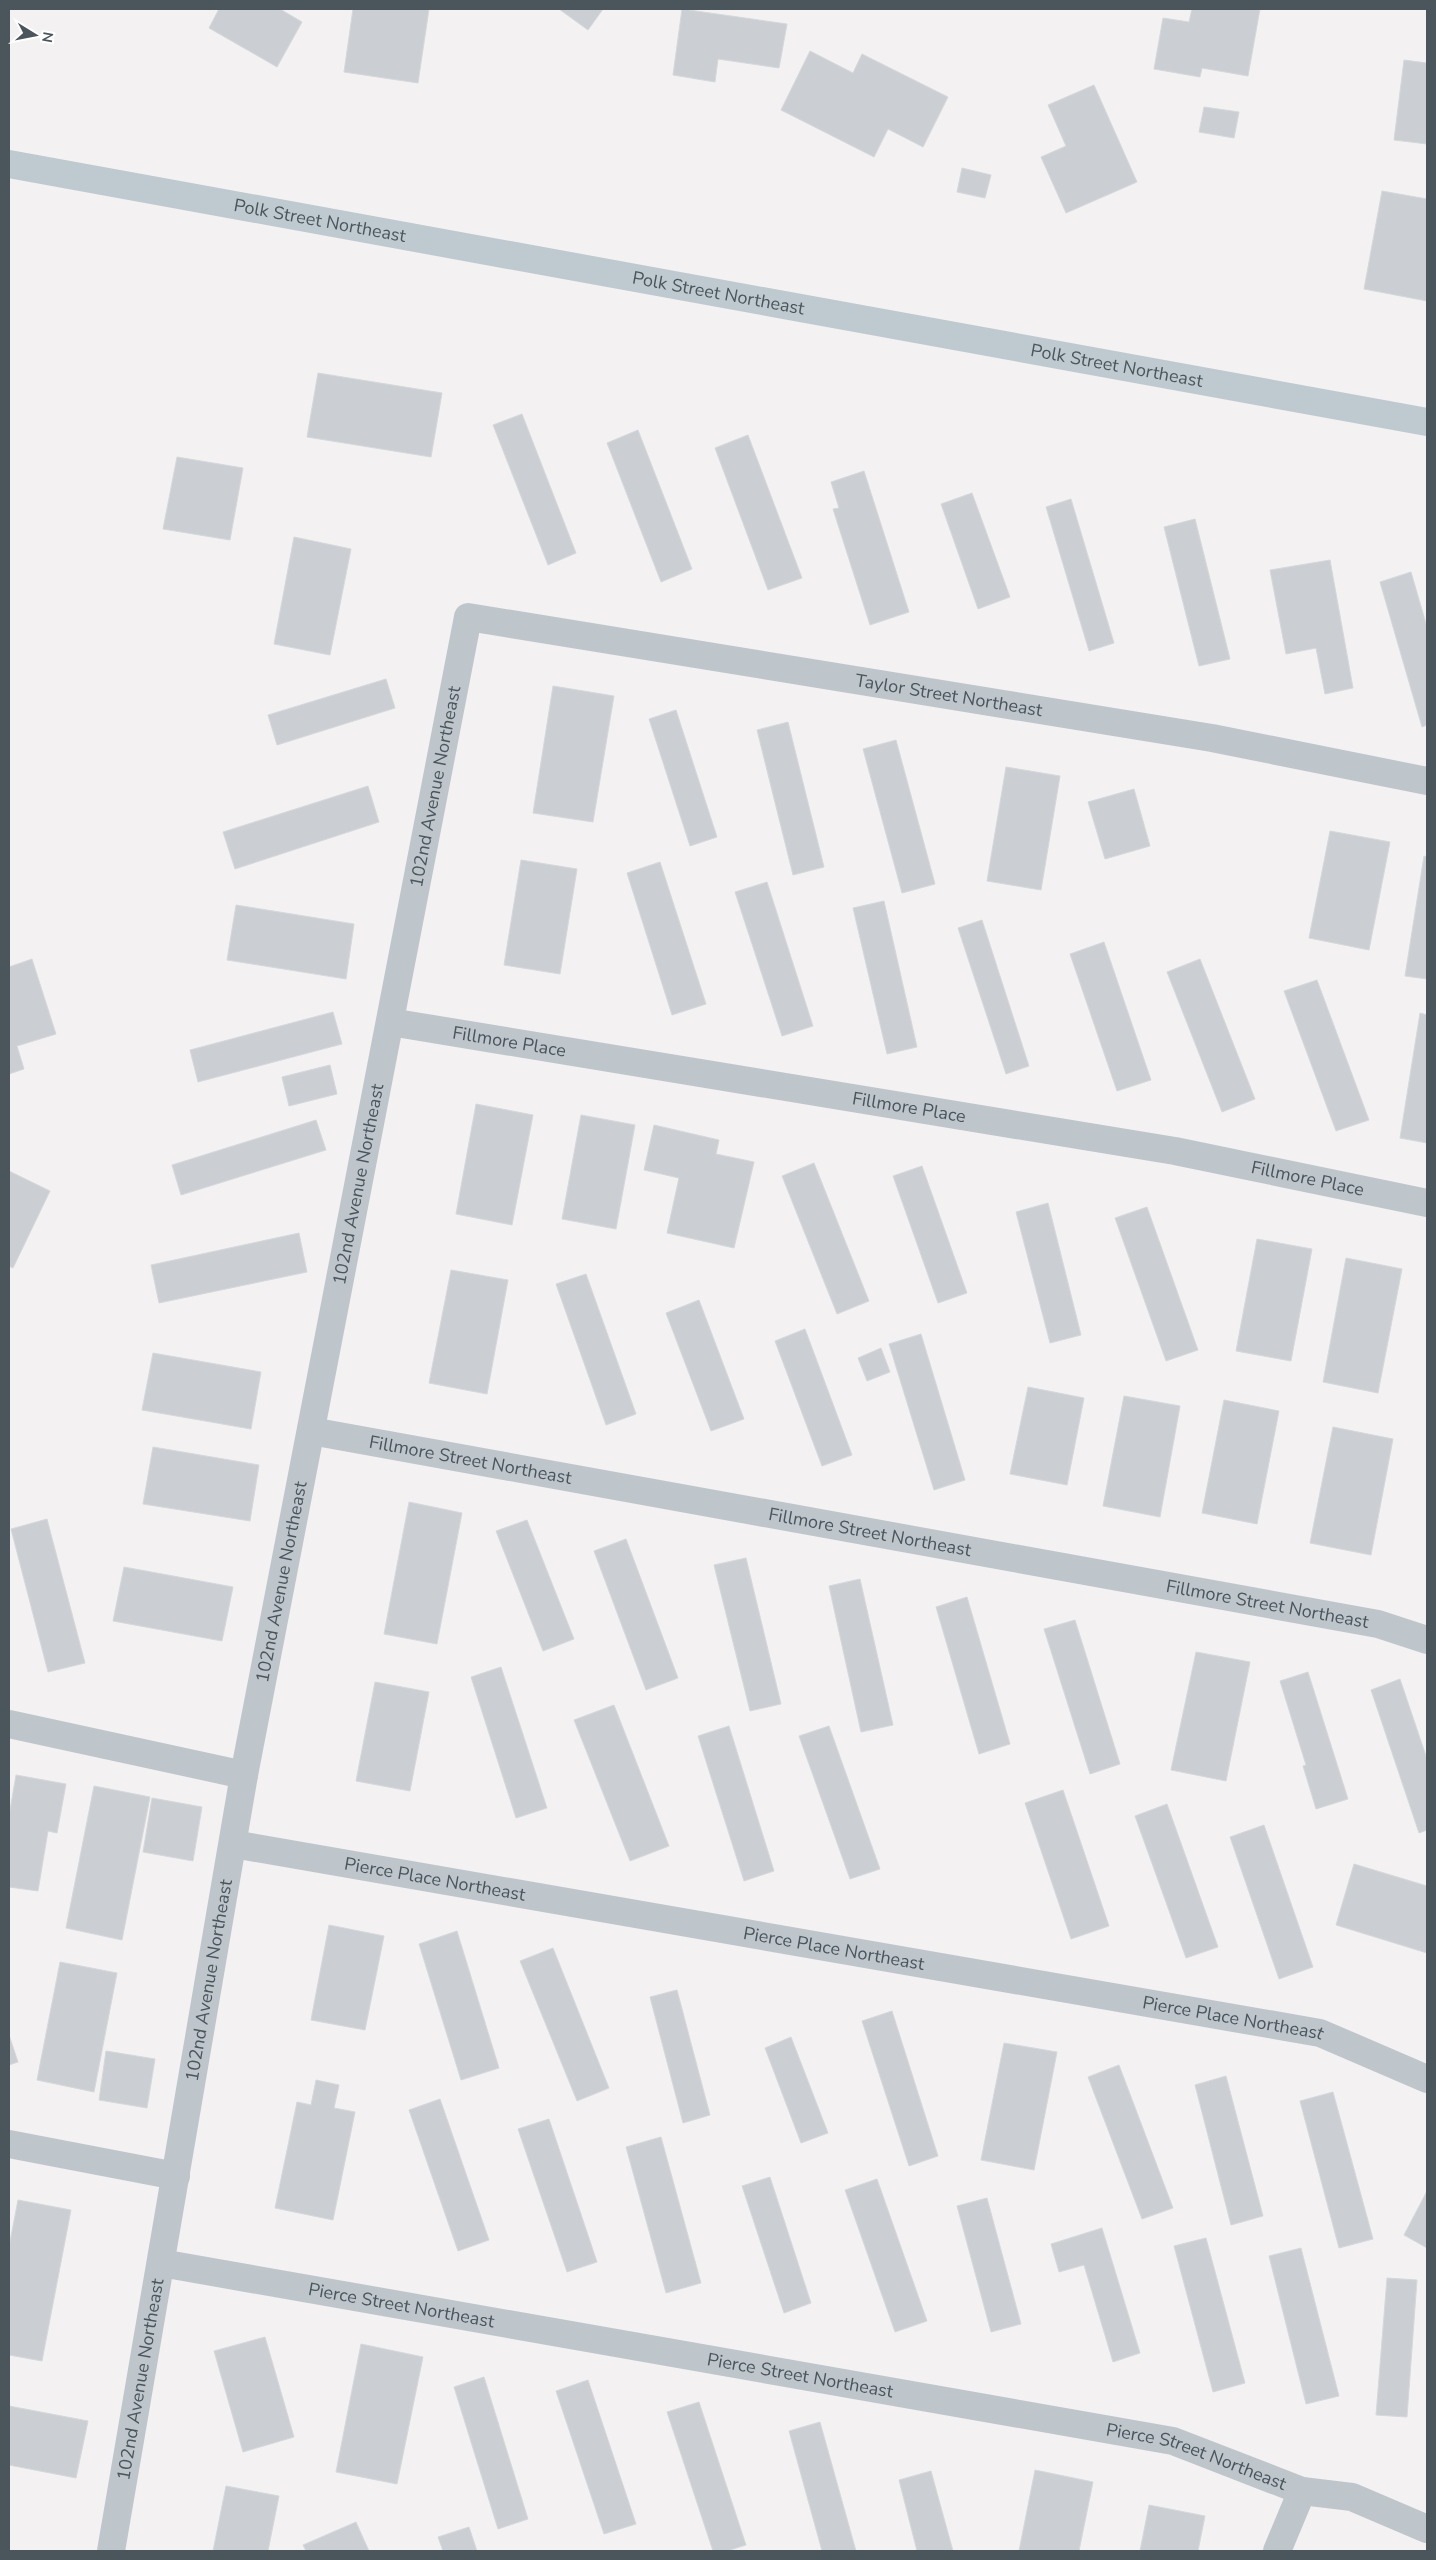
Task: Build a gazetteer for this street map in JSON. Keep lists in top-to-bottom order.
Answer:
{
  "streets": {
    "street": [
      "Polk Street Northeast",
      "Taylor Street Northeast",
      "102nd Avenue Northeast",
      "Fillmore Place",
      "Fillmore Street Northeast",
      "Pierce Place Northeast",
      "Pierce Street Northeast"
    ]
  },
  "crossings": [
    ["Taylor Street Northeast", "102nd Avenue Northeast"],
    ["102nd Avenue Northeast", "Fillmore Place"],
    ["102nd Avenue Northeast", "Fillmore Street Northeast"],
    ["102nd Avenue Northeast", "Pierce Place Northeast"],
    ["102nd Avenue Northeast", "Pierce Street Northeast"]
  ],
  "north": "right"
}
